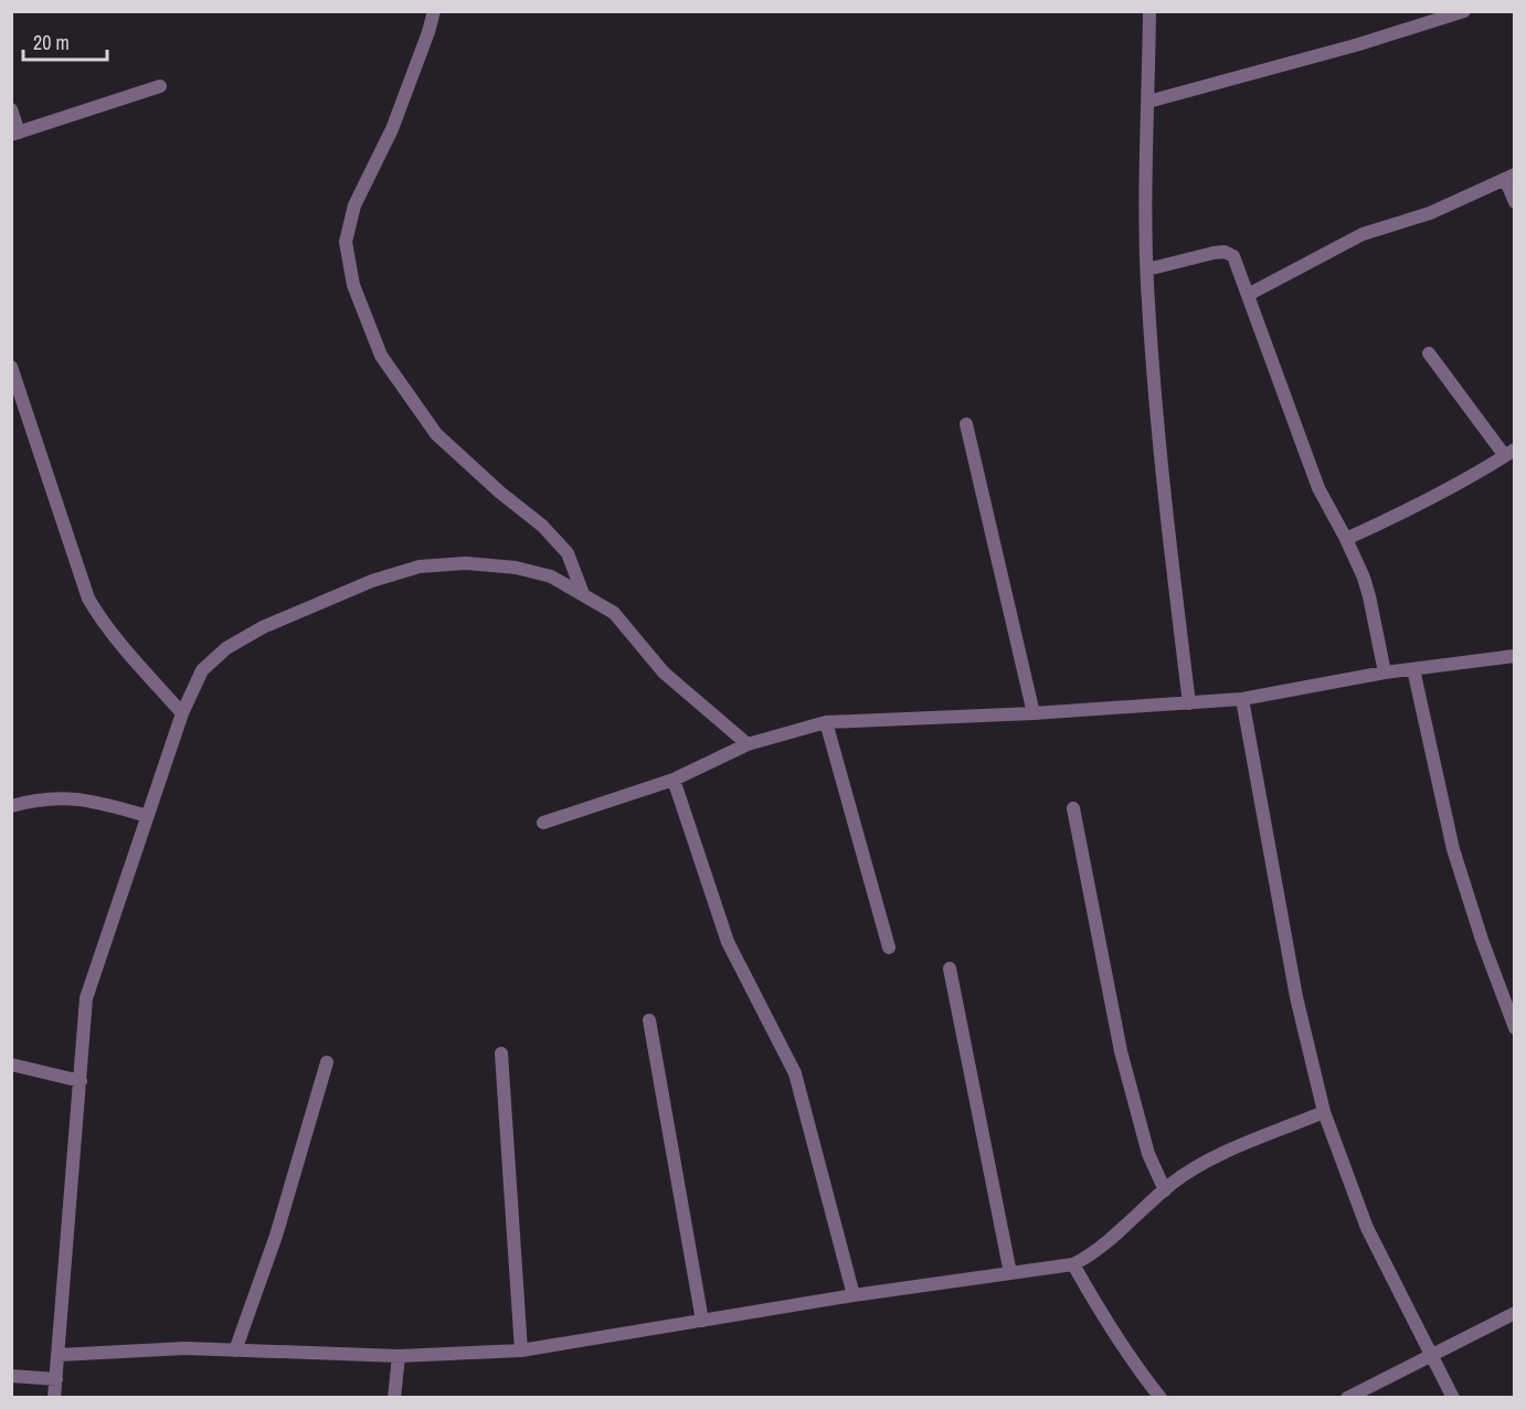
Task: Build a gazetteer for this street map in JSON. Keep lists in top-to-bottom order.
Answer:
{
  "scale_bar": "20 m"
}
